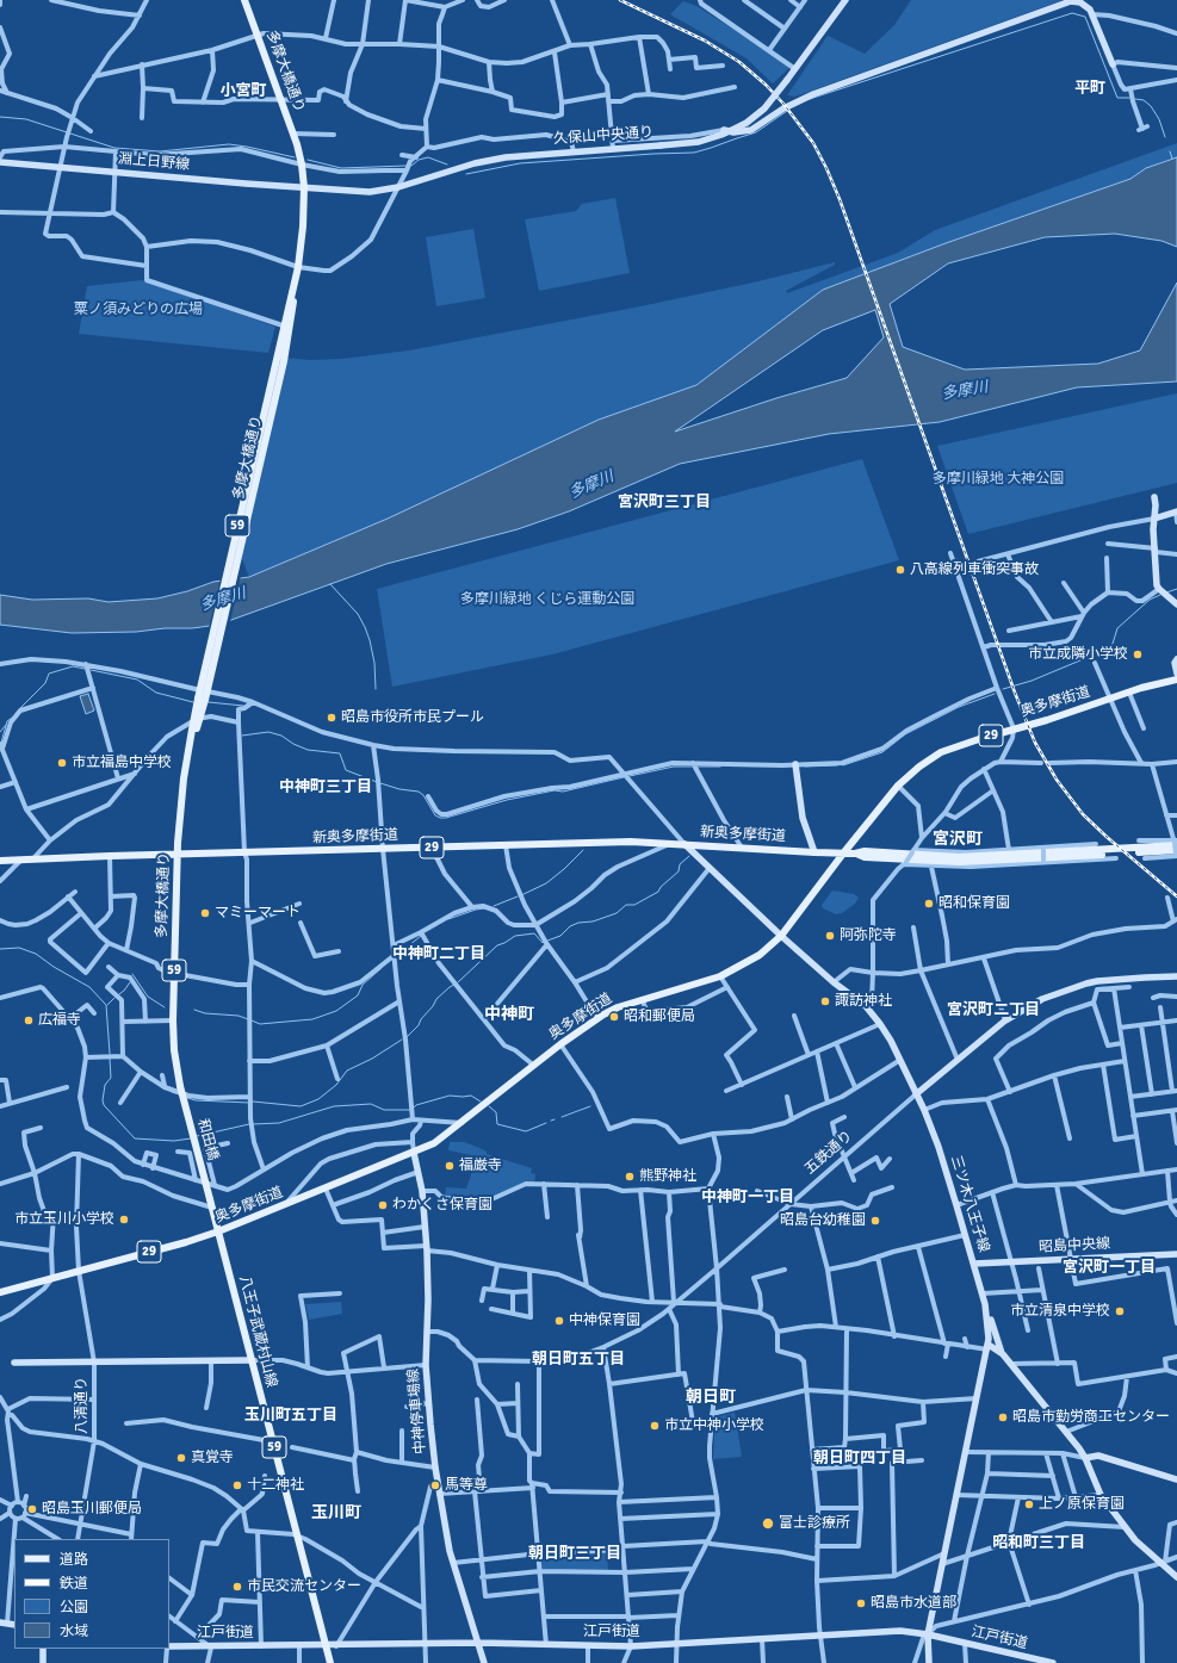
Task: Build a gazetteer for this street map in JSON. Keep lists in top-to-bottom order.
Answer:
{
  "streets": {
    "main road": [
      "多摩大橋通り",
      "59",
      "奥多摩街道",
      "29",
      "新奥多摩街道",
      "和田橋",
      "八王子武蔵村山線"
    ],
    "street": [
      "久保山中央通り",
      "淵上日野線",
      "五鉄通り",
      "三ツ木八王子線",
      "昭島中央線",
      "八清通り",
      "中神停車場線",
      "江戸街道"
    ]
  },
  "crossings": [
    ["多摩大橋通り", "久保山中央通り"],
    ["多摩大橋通り", "淵上日野線"],
    ["多摩大橋通り", "新奥多摩街道"],
    ["多摩大橋通り", "和田橋"],
    ["久保山中央通り", "淵上日野線"],
    ["奥多摩街道", "新奥多摩街道"],
    ["奥多摩街道", "三ツ木八王子線"],
    ["奥多摩街道", "八王子武蔵村山線"],
    ["奥多摩街道", "八清通り"],
    ["奥多摩街道", "中神停車場線"],
    ["新奥多摩街道", "三ツ木八王子線"],
    ["和田橋", "八王子武蔵村山線"],
    ["五鉄通り", "三ツ木八王子線"],
    ["三ツ木八王子線", "昭島中央線"],
    ["三ツ木八王子線", "江戸街道"],
    ["八王子武蔵村山線", "江戸街道"],
    ["中神停車場線", "江戸街道"]
  ],
  "districts": [
    "平町",
    "小宮町",
    "宮沢町三丁目",
    "中神町三丁目",
    "宮沢町",
    "中神町二丁目",
    "宮沢町二丁目",
    "中神町",
    "中神町一丁目",
    "宮沢町一丁目",
    "朝日町五丁目",
    "朝日町",
    "玉川町五丁目",
    "朝日町四丁目",
    "玉川町",
    "昭和町三丁目",
    "朝日町三丁目"
  ],
  "water": ["多摩川"],
  "parks": ["粟ノ須みどりの広場", "多摩川緑地 大神公園", "多摩川緑地 くじら運動公園"],
  "places": [
    "八高線列車衝突事故",
    "市立成隣小学校",
    "昭島市役所市民プール",
    "市立福島中学校",
    "昭和保育園",
    "マミーマート",
    "阿弥陀寺",
    "諏訪神社",
    "昭和郵便局",
    "広福寺",
    "福厳寺",
    "熊野神社",
    "わかくさ保育園",
    "市立玉川小学校",
    "昭島台幼稚園",
    "市立清泉中学校",
    "中神保育園",
    "昭島市勤労商工センター",
    "市立中神小学校",
    "真覚寺",
    "十二神社",
    "馬等尊",
    "上ノ原保育園",
    "昭島玉川郵便局",
    "富士診療所",
    "市民交流センター",
    "昭島市水道部"
  ],
  "legend": [
    "道路",
    "鉄道",
    "公園",
    "水域"
  ]
}
